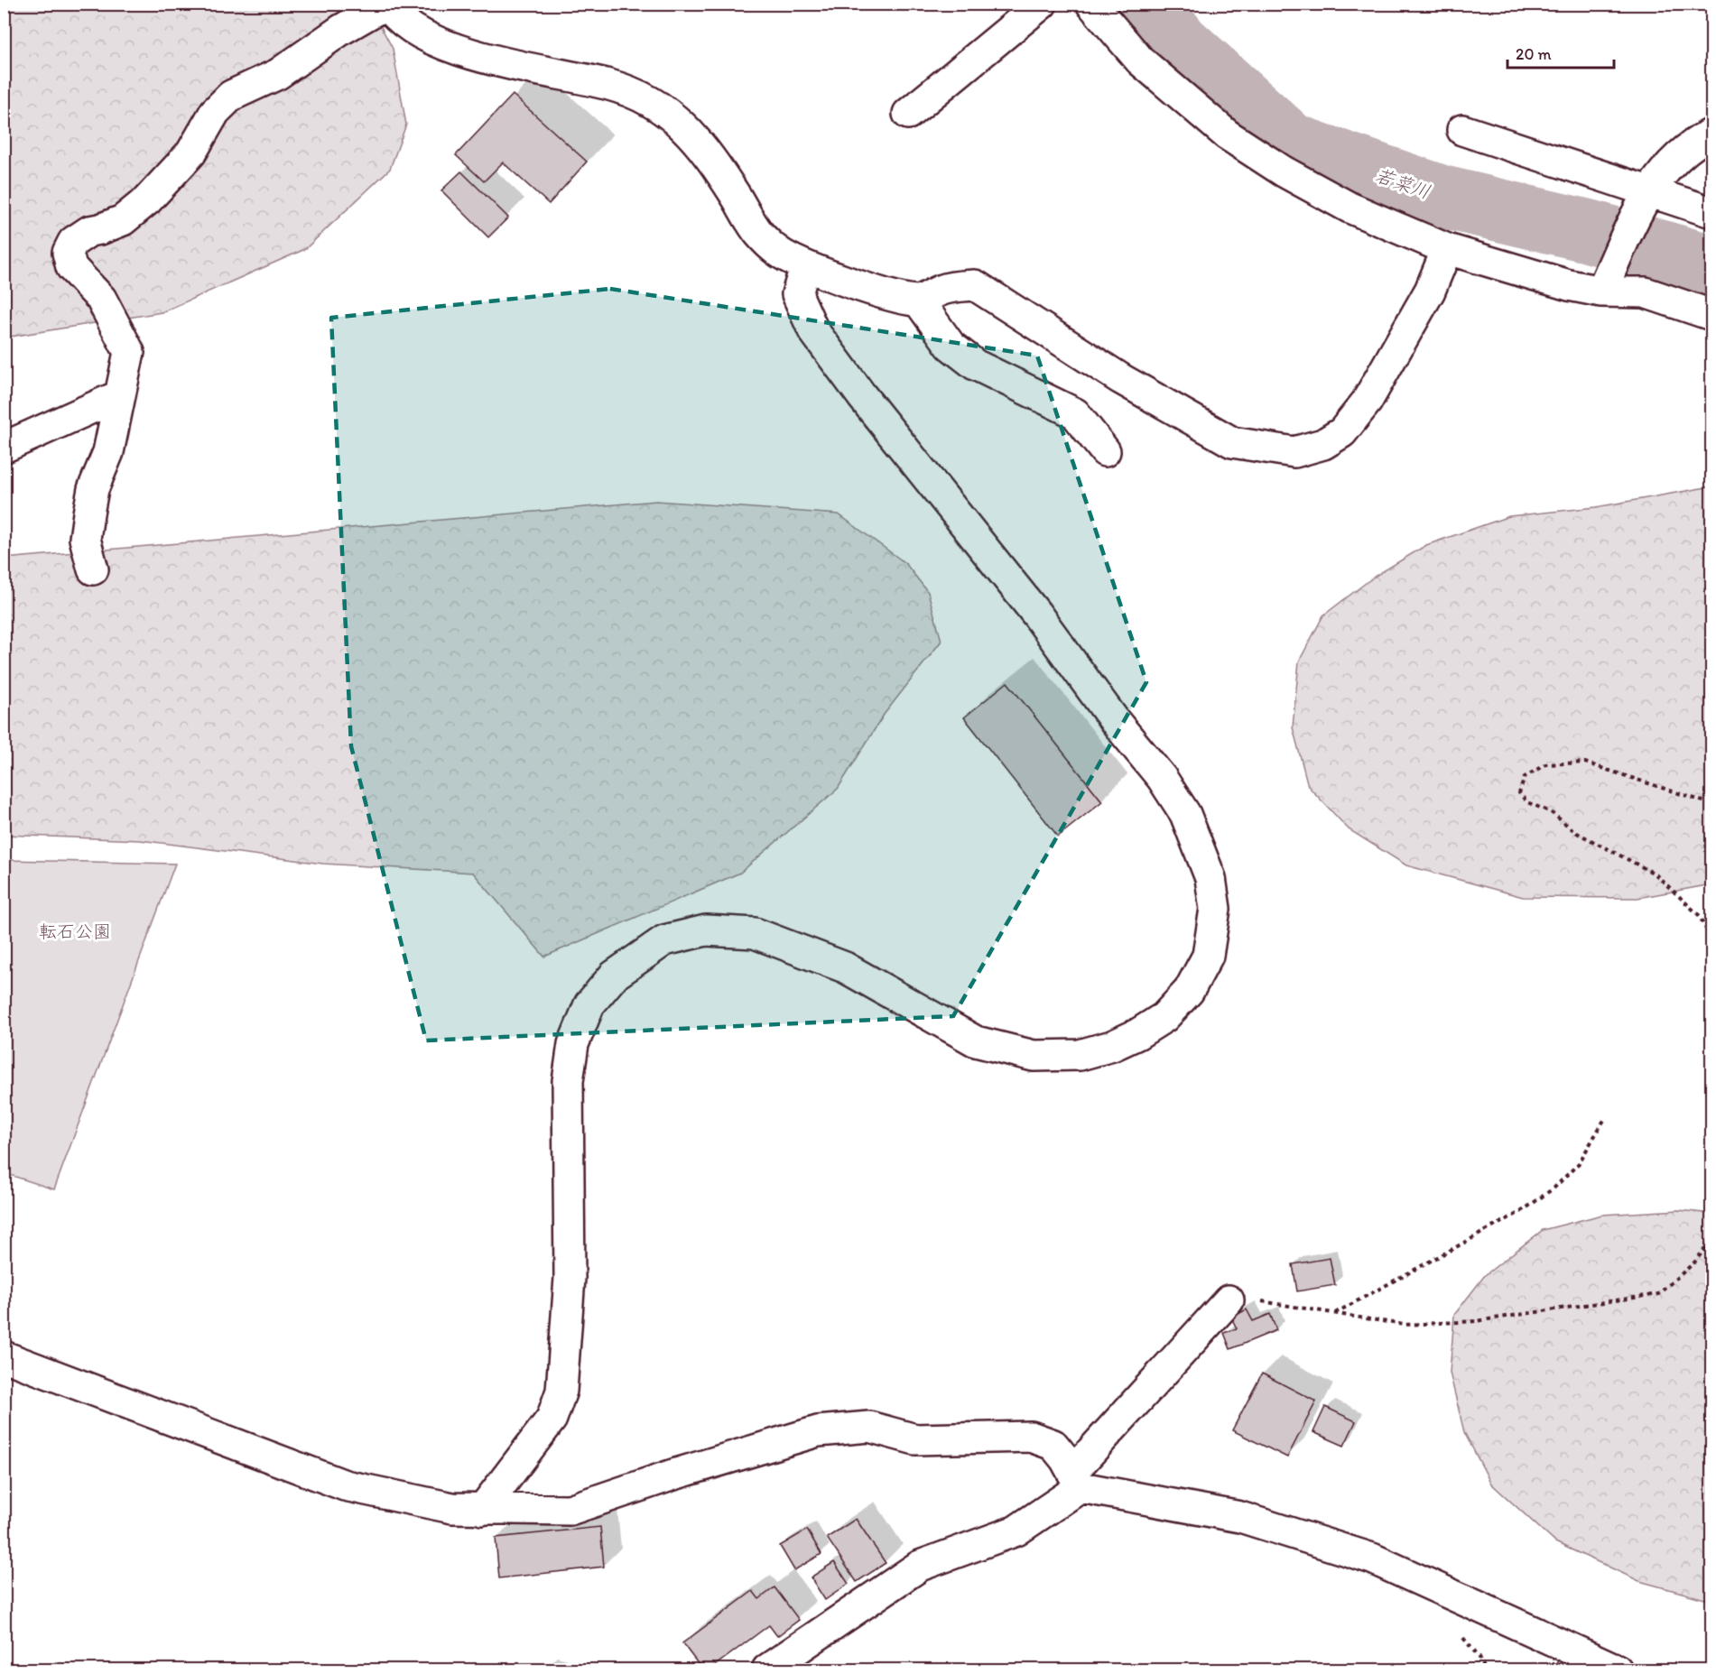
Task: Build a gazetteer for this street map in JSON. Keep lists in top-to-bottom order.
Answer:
{
  "water": ["若菜川"],
  "parks": ["転石公園"],
  "scale_bar": "20 m"
}
